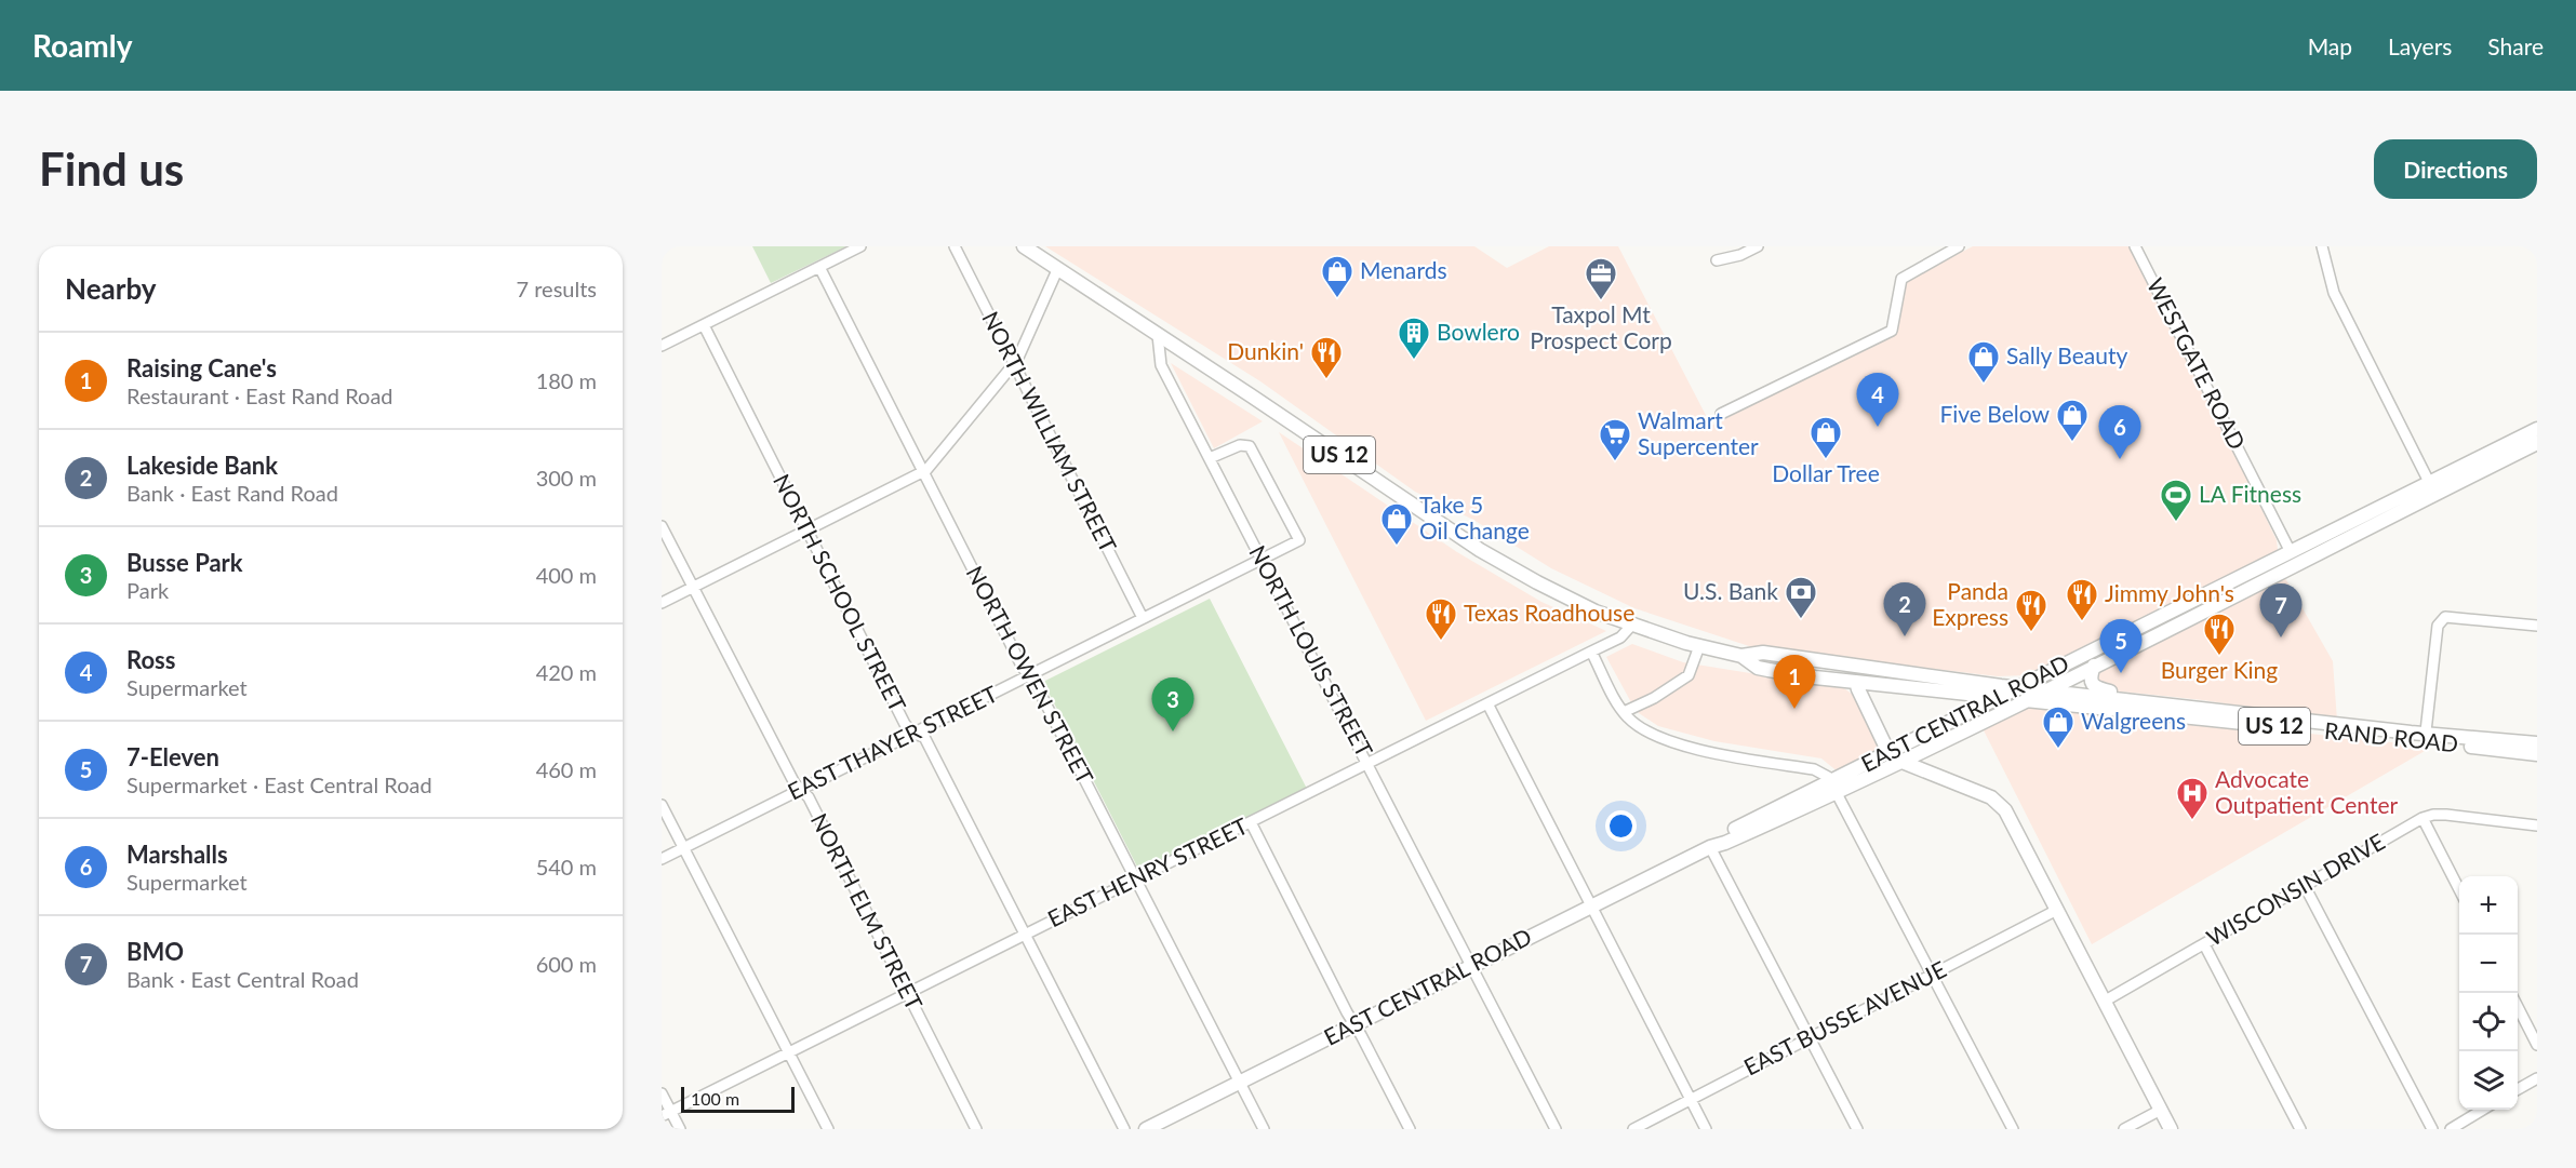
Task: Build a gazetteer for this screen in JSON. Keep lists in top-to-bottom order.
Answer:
{
  "streets": {
    "main road": ["US 12", "EAST CENTRAL ROAD", "RAND ROAD"],
    "street": [
      "WESTGATE ROAD",
      "NORTH WILLIAM STREET",
      "NORTH SCHOOL STREET",
      "NORTH LOUIS STREET",
      "NORTH OWEN STREET",
      "EAST THAYER STREET",
      "EAST HENRY STREET",
      "WISCONSIN DRIVE",
      "NORTH ELM STREET",
      "EAST BUSSE AVENUE"
    ]
  },
  "crossings": [
    ["WESTGATE ROAD", "EAST CENTRAL ROAD"],
    ["NORTH WILLIAM STREET", "EAST THAYER STREET"],
    ["US 12", "NORTH LOUIS STREET"],
    ["US 12", "EAST CENTRAL ROAD"],
    ["US 12", "RAND ROAD"],
    ["US 12", "EAST HENRY STREET"],
    ["NORTH SCHOOL STREET", "EAST THAYER STREET"],
    ["NORTH SCHOOL STREET", "EAST HENRY STREET"],
    ["NORTH LOUIS STREET", "EAST CENTRAL ROAD"],
    ["NORTH LOUIS STREET", "EAST THAYER STREET"],
    ["NORTH LOUIS STREET", "EAST HENRY STREET"],
    ["NORTH OWEN STREET", "EAST CENTRAL ROAD"],
    ["NORTH OWEN STREET", "EAST THAYER STREET"],
    ["NORTH OWEN STREET", "EAST HENRY STREET"],
    ["EAST CENTRAL ROAD", "RAND ROAD"],
    ["EAST THAYER STREET", "NORTH ELM STREET"],
    ["EAST HENRY STREET", "NORTH ELM STREET"]
  ],
  "places": {
    "shop": [
      "Menards",
      "Sally Beauty",
      "Five Below",
      "Dollar Tree",
      "Take 5 Oil Change",
      "Walgreens"
    ],
    "office": ["Taxpol Mt Prospect Corp"],
    "building": ["Bowlero"],
    "restaurant": [
      "Dunkin'",
      "Jimmy John's",
      "Panda Express",
      "Texas Roadhouse",
      "Burger King"
    ],
    "supermarket": ["Walmart Supercenter"],
    "sports": ["LA Fitness"],
    "bank": ["U.S. Bank"],
    "hospital": ["Advocate Outpatient Center"]
  },
  "scale_bar": "100 m",
  "page": {
    "header": "Roamly",
    "nav": ["Map", "Layers", "Share"],
    "buttons": "Directions",
    "title": "Find us",
    "heading": ["Nearby", "7 results"],
    "list": [
      {
        "mark": "1",
        "name": "Raising Cane's",
        "note": "Restaurant · East Rand Road",
        "value": "180 m"
      },
      {
        "mark": "2",
        "name": "Lakeside Bank",
        "note": "Bank · East Rand Road",
        "value": "300 m"
      },
      {
        "mark": "3",
        "name": "Busse Park",
        "note": "Park",
        "value": "400 m"
      },
      {
        "mark": "4",
        "name": "Ross",
        "note": "Supermarket",
        "value": "420 m"
      },
      {
        "mark": "5",
        "name": "7-Eleven",
        "note": "Supermarket · East Central Road",
        "value": "460 m"
      },
      {
        "mark": "6",
        "name": "Marshalls",
        "note": "Supermarket",
        "value": "540 m"
      },
      {
        "mark": "7",
        "name": "BMO",
        "note": "Bank · East Central Road",
        "value": "600 m"
      }
    ],
    "pins": [
      "4",
      "6",
      "2",
      "7",
      "5",
      "1",
      "3"
    ],
    "map_buttons": ["+", "−"],
    "scale": "100 m"
  }
}
